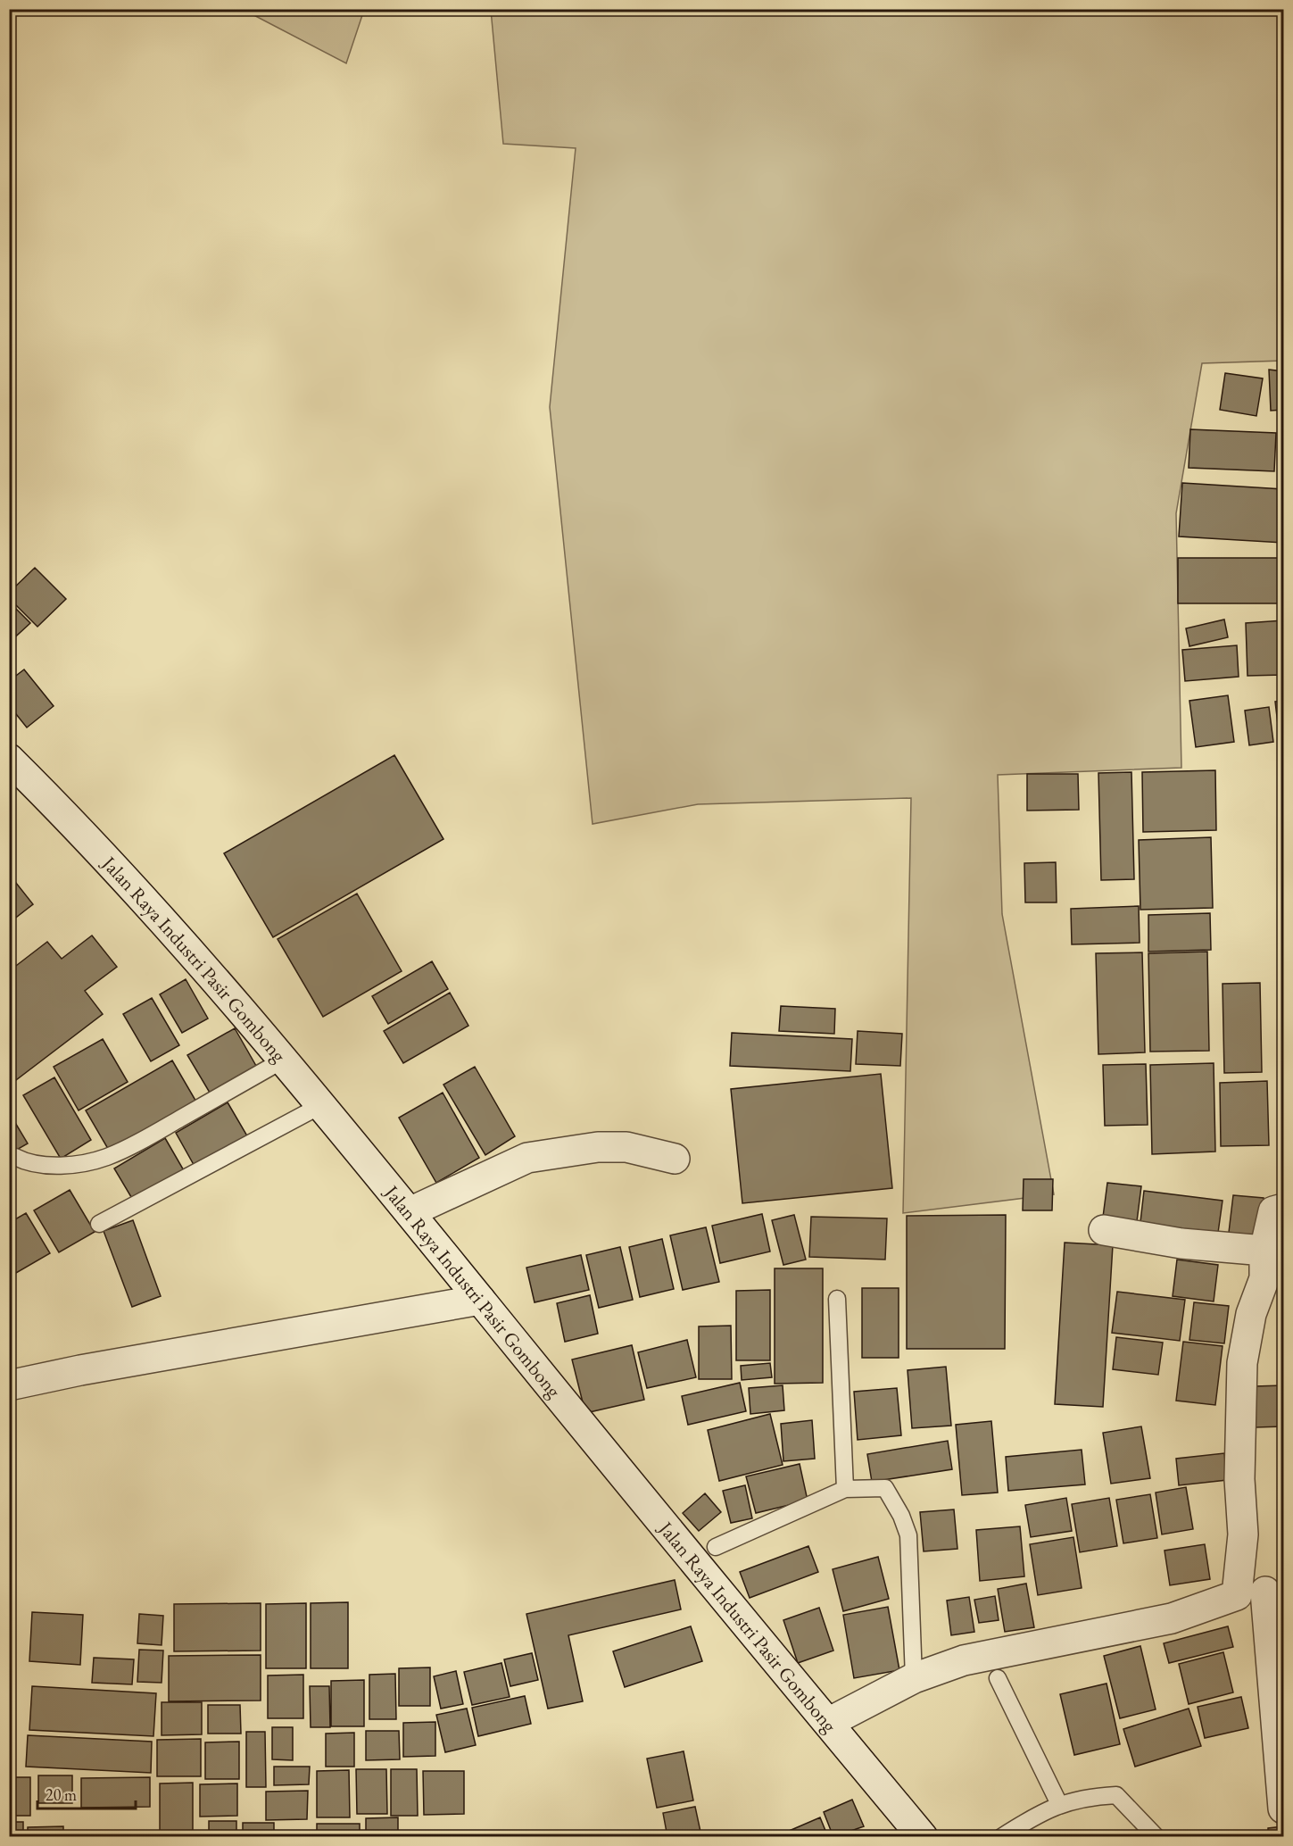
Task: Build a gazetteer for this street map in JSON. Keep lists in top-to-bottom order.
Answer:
{
  "streets": {
    "street": ["Jalan Raya Industri Pasir Gombong"]
  },
  "scale_bar": "20 m"
}
